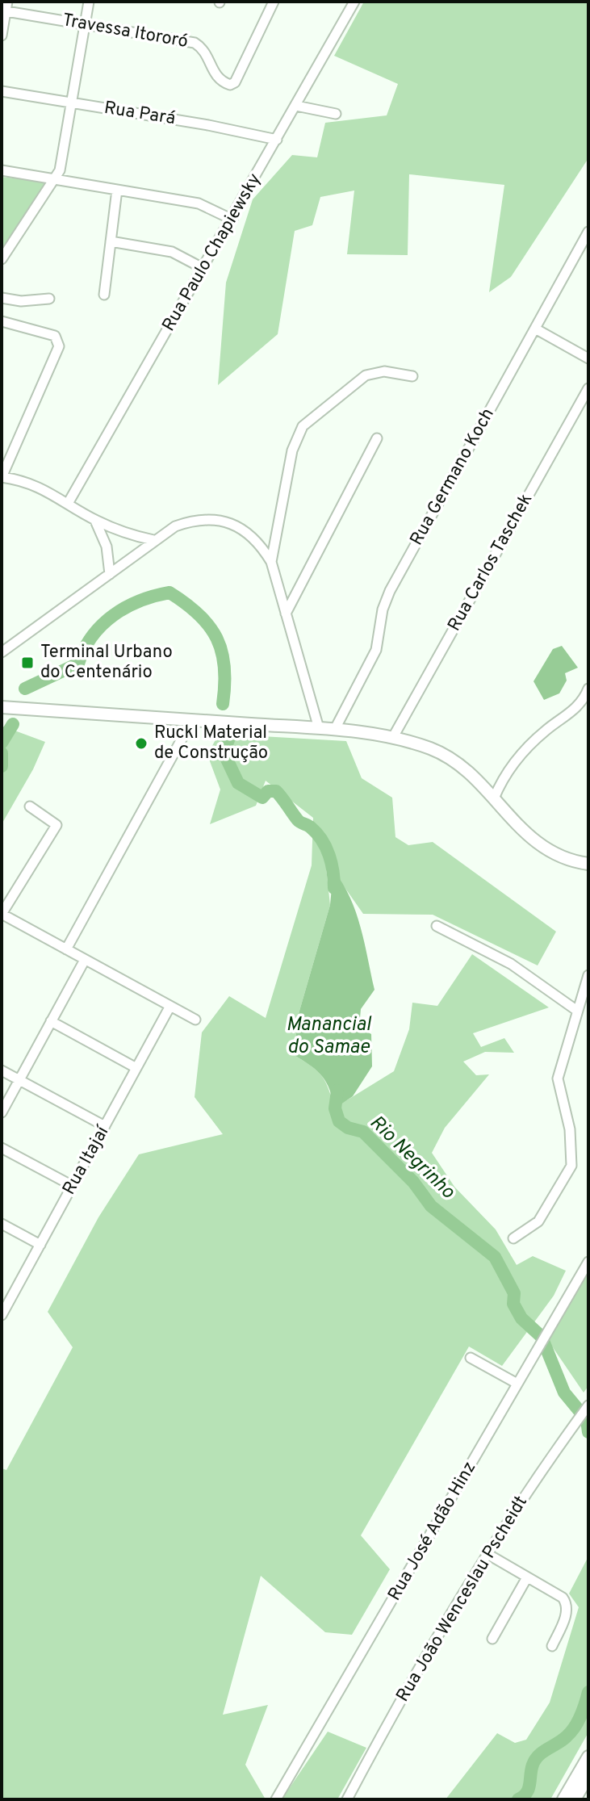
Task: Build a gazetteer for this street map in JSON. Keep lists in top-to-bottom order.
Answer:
{
  "streets": {
    "street": [
      "Travessa Itororó",
      "Rua Pará",
      "Rua Paulo Chapiewsky",
      "Rua Germano Koch",
      "Rua Carlos Taschek",
      "Rua Itajaí",
      "Rua José Adão Hinz",
      "Rua João Wenceslau Pscheidt"
    ]
  },
  "crossings": [
    ["Rua Pará", "Rua Paulo Chapiewsky"]
  ],
  "water": ["Manancial do Samae", "Rio Negrinho"],
  "places": {
    "transit": ["Terminal Urbano do Centenário"],
    "other": ["Ruckl Material de Construção"]
  }
}
